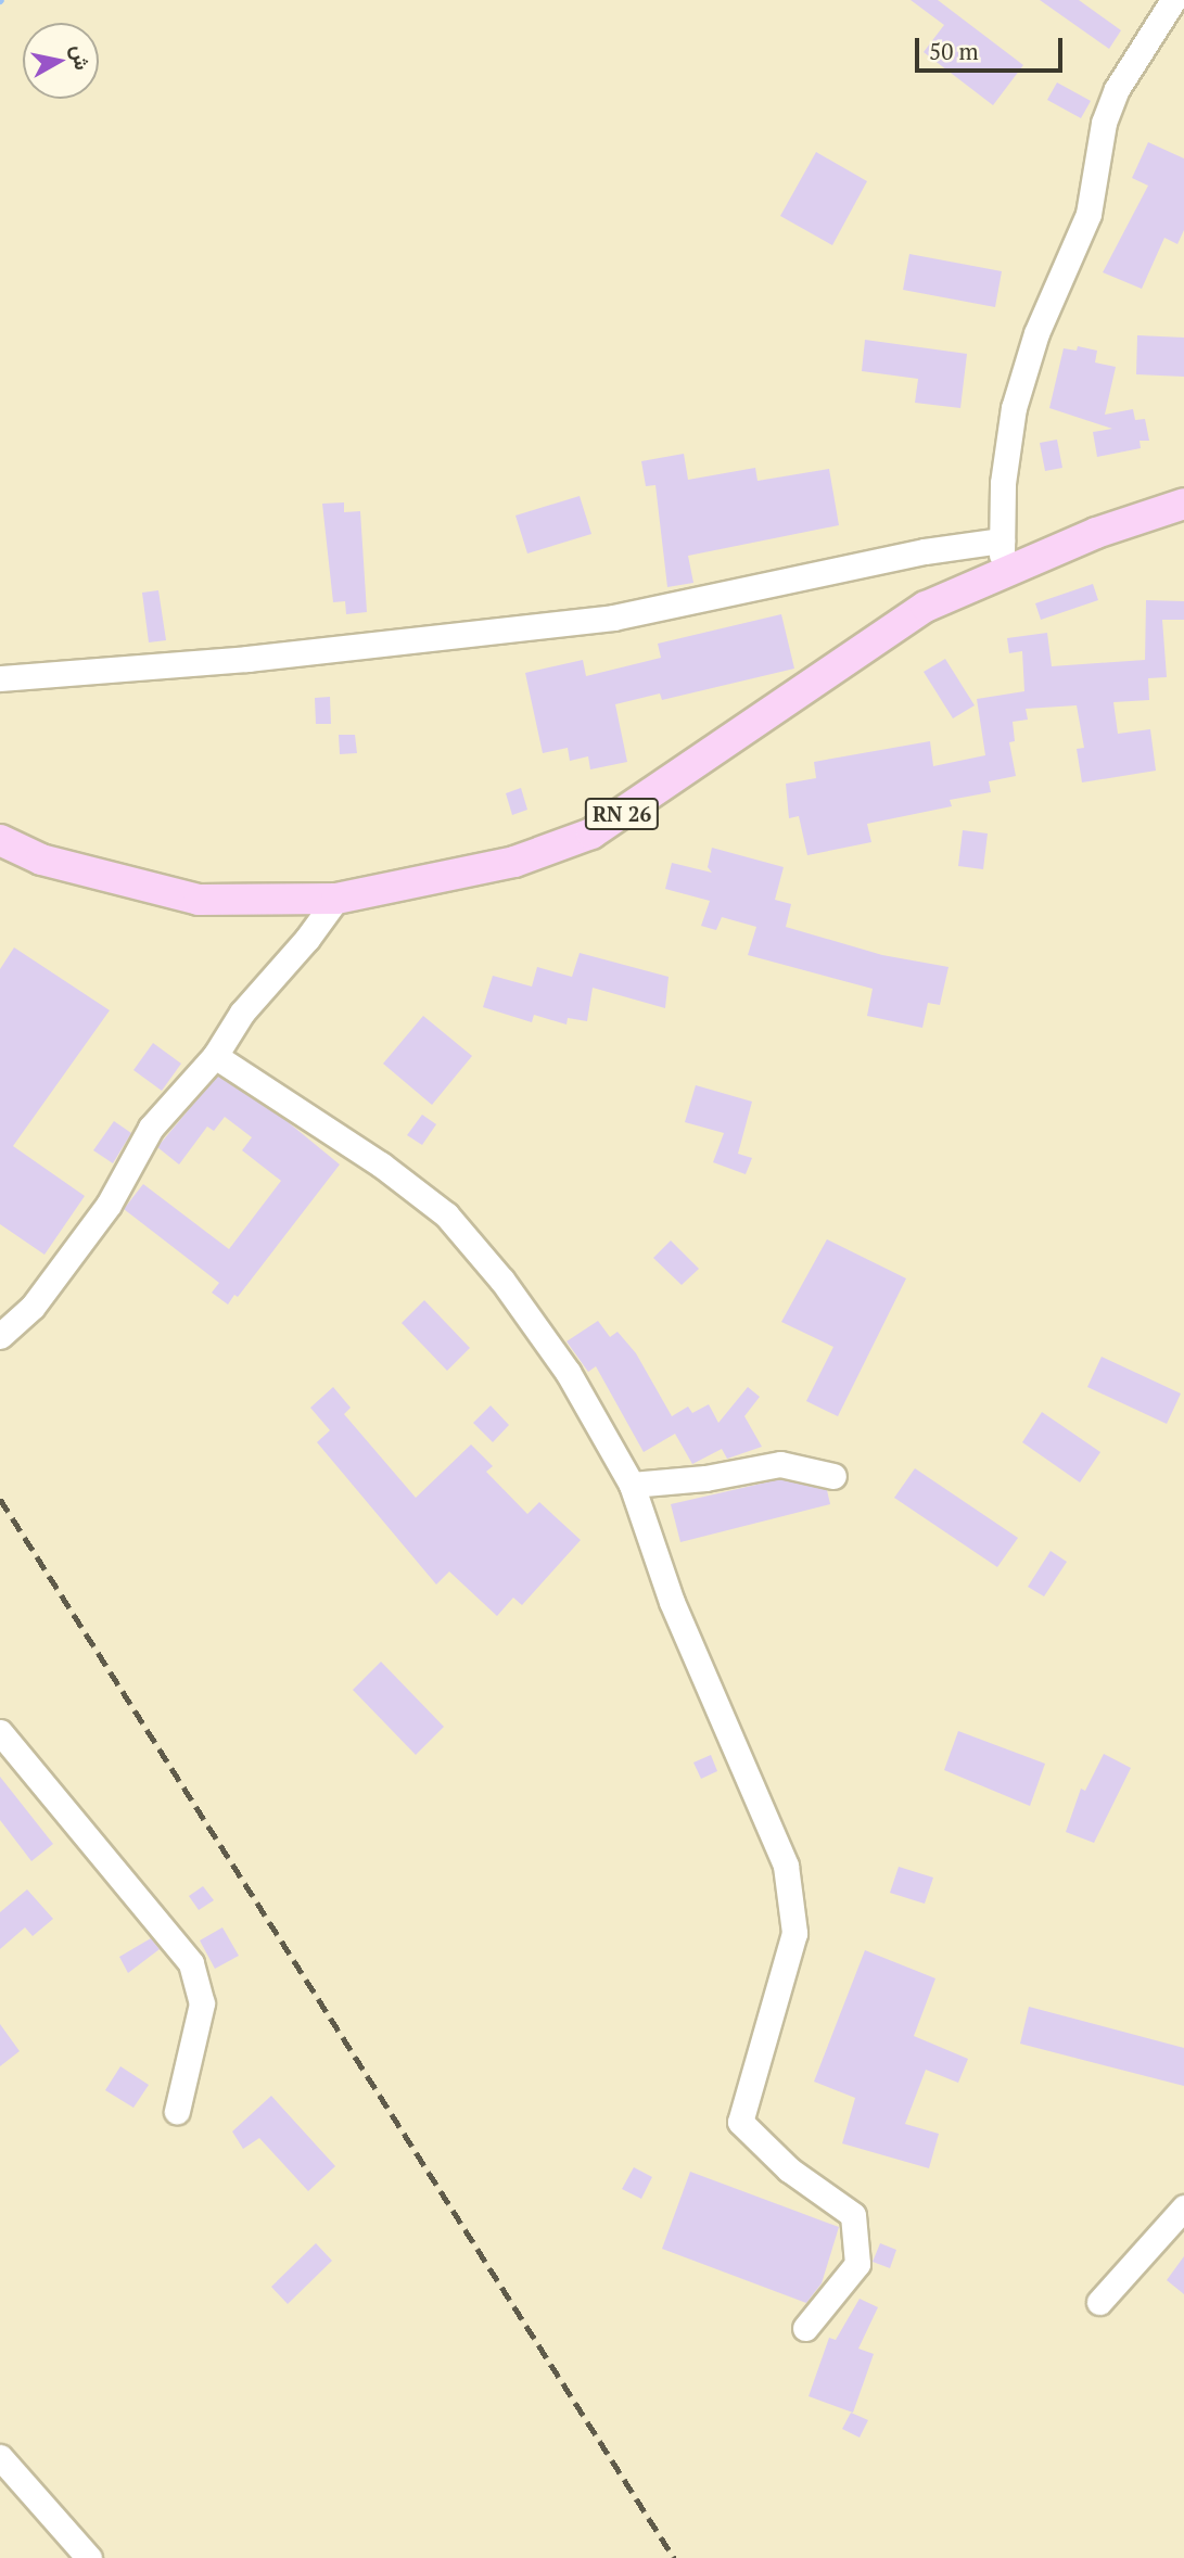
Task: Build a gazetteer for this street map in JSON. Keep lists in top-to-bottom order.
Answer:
{
  "streets": {
    "main road": ["RN 26"]
  },
  "scale_bar": "50 m",
  "north": "right"
}
